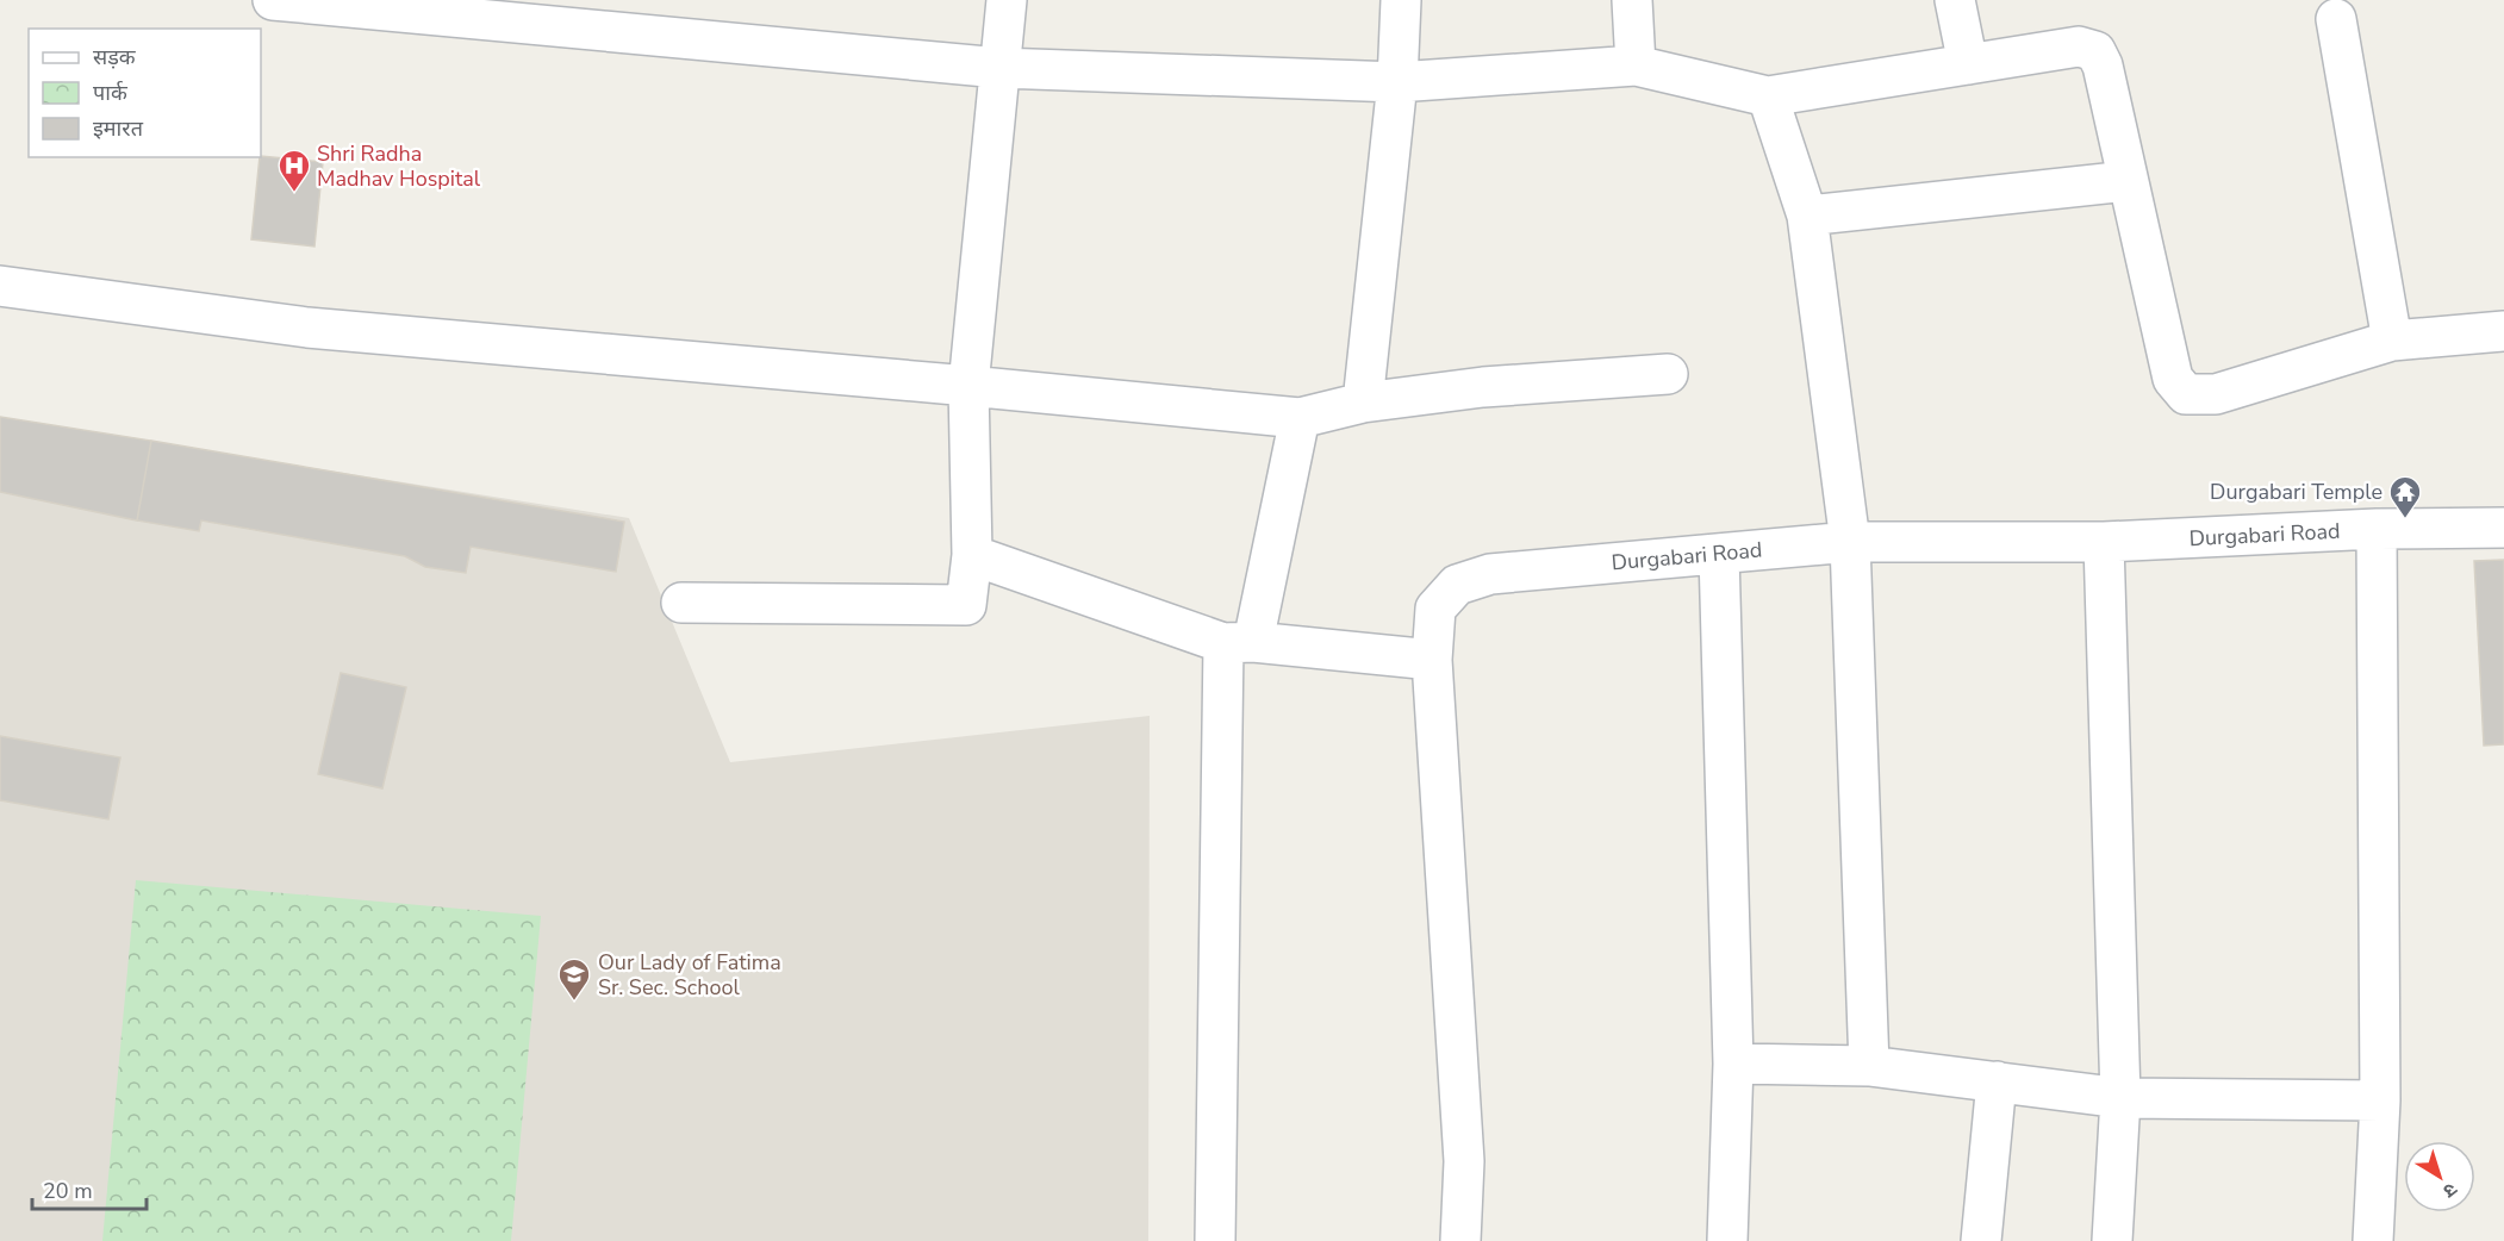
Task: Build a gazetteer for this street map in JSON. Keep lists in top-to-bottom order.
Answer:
{
  "streets": {
    "street": ["Durgabari Road"]
  },
  "places": {
    "hospital": ["Shri Radha Madhav Hospital"],
    "temple": ["Durgabari Temple"],
    "school or university": ["Our Lady of Fatima Sr. Sec. School"]
  },
  "legend": ["सड़क", "पार्क", "इमारत"],
  "scale_bar": "20 m",
  "north": "bottom right"
}
